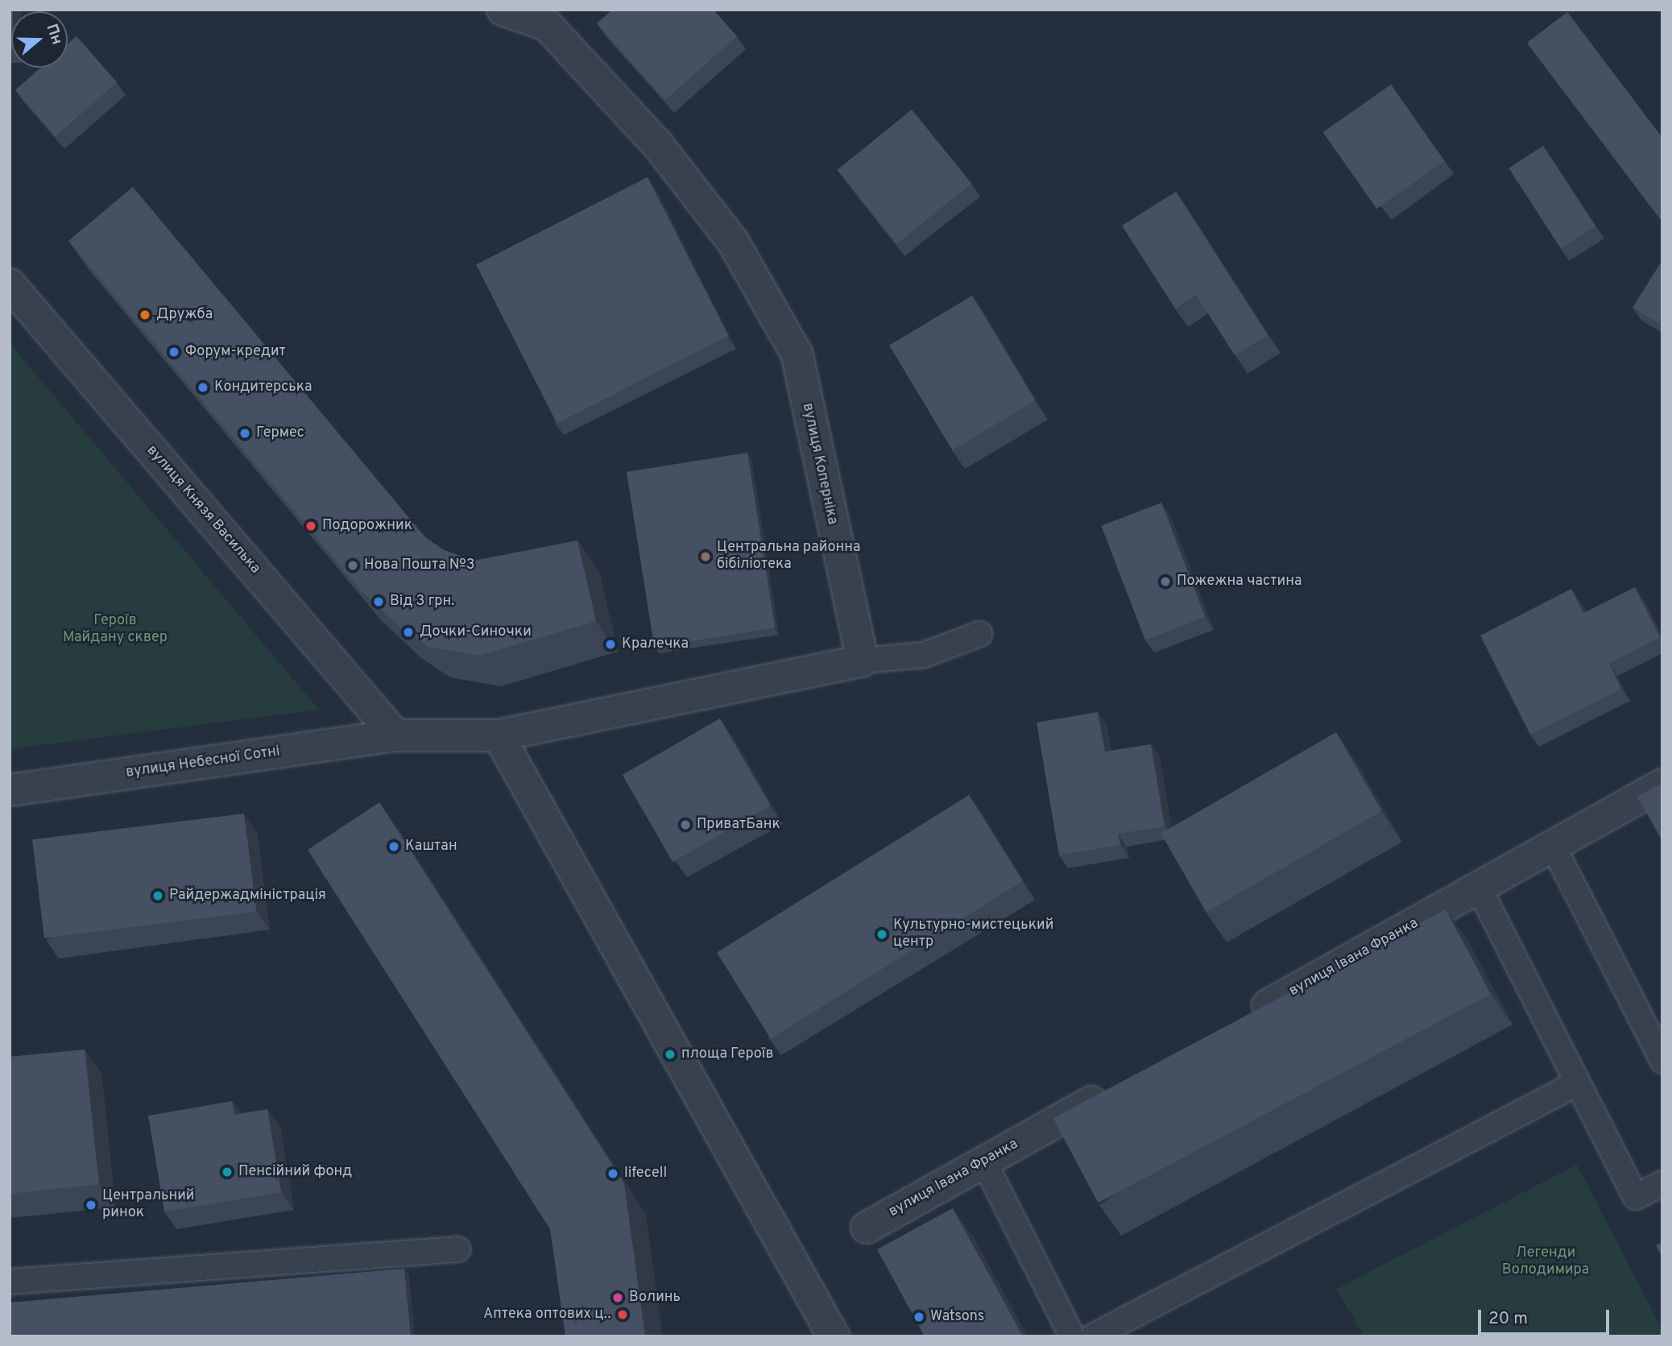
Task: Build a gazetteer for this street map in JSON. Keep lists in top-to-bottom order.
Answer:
{
  "streets": {
    "street": [
      "вулиця Коперніка",
      "вулиця Князя Василька",
      "вулиця Небесної Сотні",
      "вулиця Івана Франка"
    ]
  },
  "crossings": [
    ["вулиця Князя Василька", "вулиця Небесної Сотні"]
  ],
  "parks": ["Героїв Майдану сквер", "Легенди Володимира"],
  "places": [
    "Дружба",
    "Форум-кредит",
    "Кондитерська",
    "Гермес",
    "Подорожник",
    "Центральна районна бібіліотека",
    "Нова Пошта №3",
    "Пожежна частина",
    "Від 3 грн.",
    "Дочки-Синочки",
    "Кралечка",
    "ПриватБанк",
    "Каштан",
    "Райдержадміністрація",
    "Культурно-мистецький центр",
    "площа Героїв",
    "Пенсійний фонд",
    "lifecell",
    "Центральний ринок",
    "Волинь",
    "Аптека оптових ц‥",
    "Watsons"
  ],
  "scale_bar": "20 m",
  "north": "right"
}
